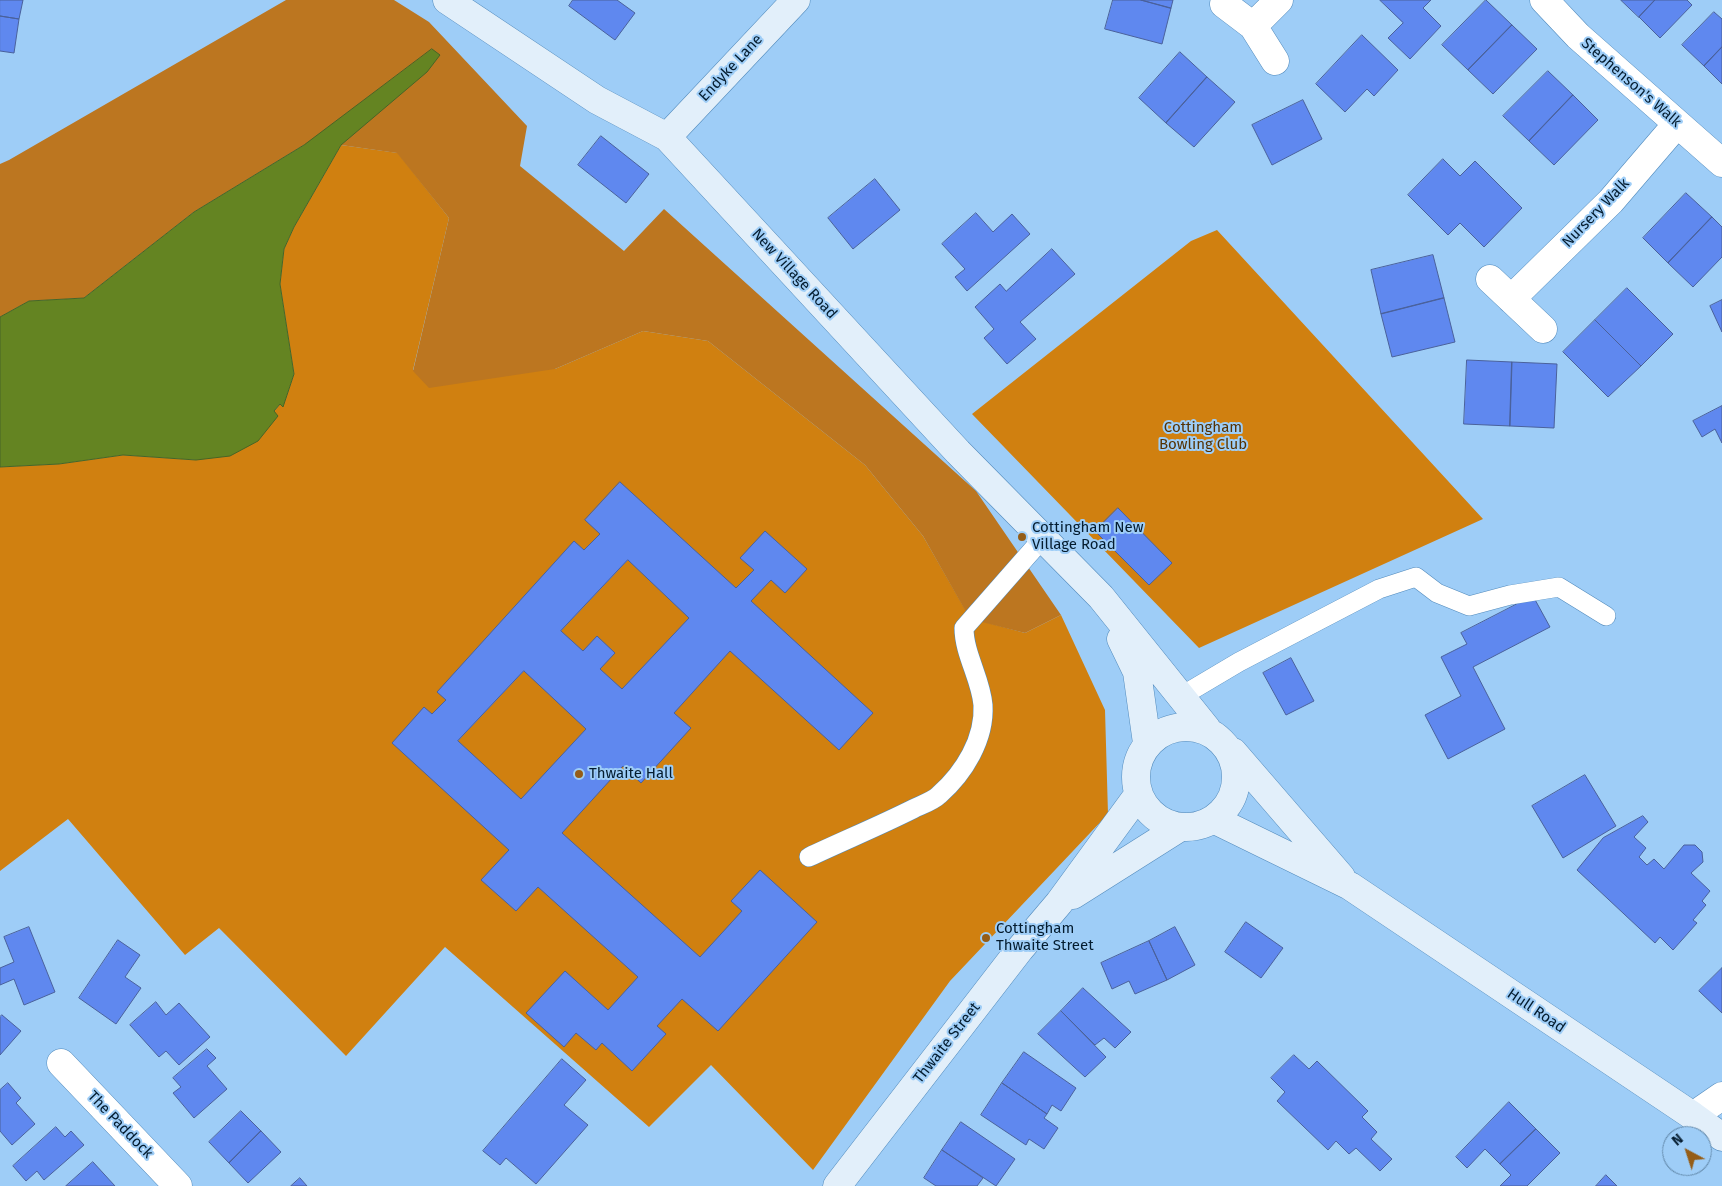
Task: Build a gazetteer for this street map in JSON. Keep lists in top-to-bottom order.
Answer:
{
  "streets": {
    "main road": [
      "Endyke Lane",
      "New Village Road",
      "Hull Road",
      "Thwaite Street"
    ],
    "street": ["Stephenson's Walk", "Nursery Walk", "The Paddock"]
  },
  "crossings": [
    ["Endyke Lane", "New Village Road"],
    ["Stephenson's Walk", "Nursery Walk"],
    ["Hull Road", "Thwaite Street"]
  ],
  "parks": ["Cottingham Bowling Club"],
  "places": ["Cottingham New Village Road", "Thwaite Hall", "Cottingham Thwaite Street"],
  "north": "top left"
}
